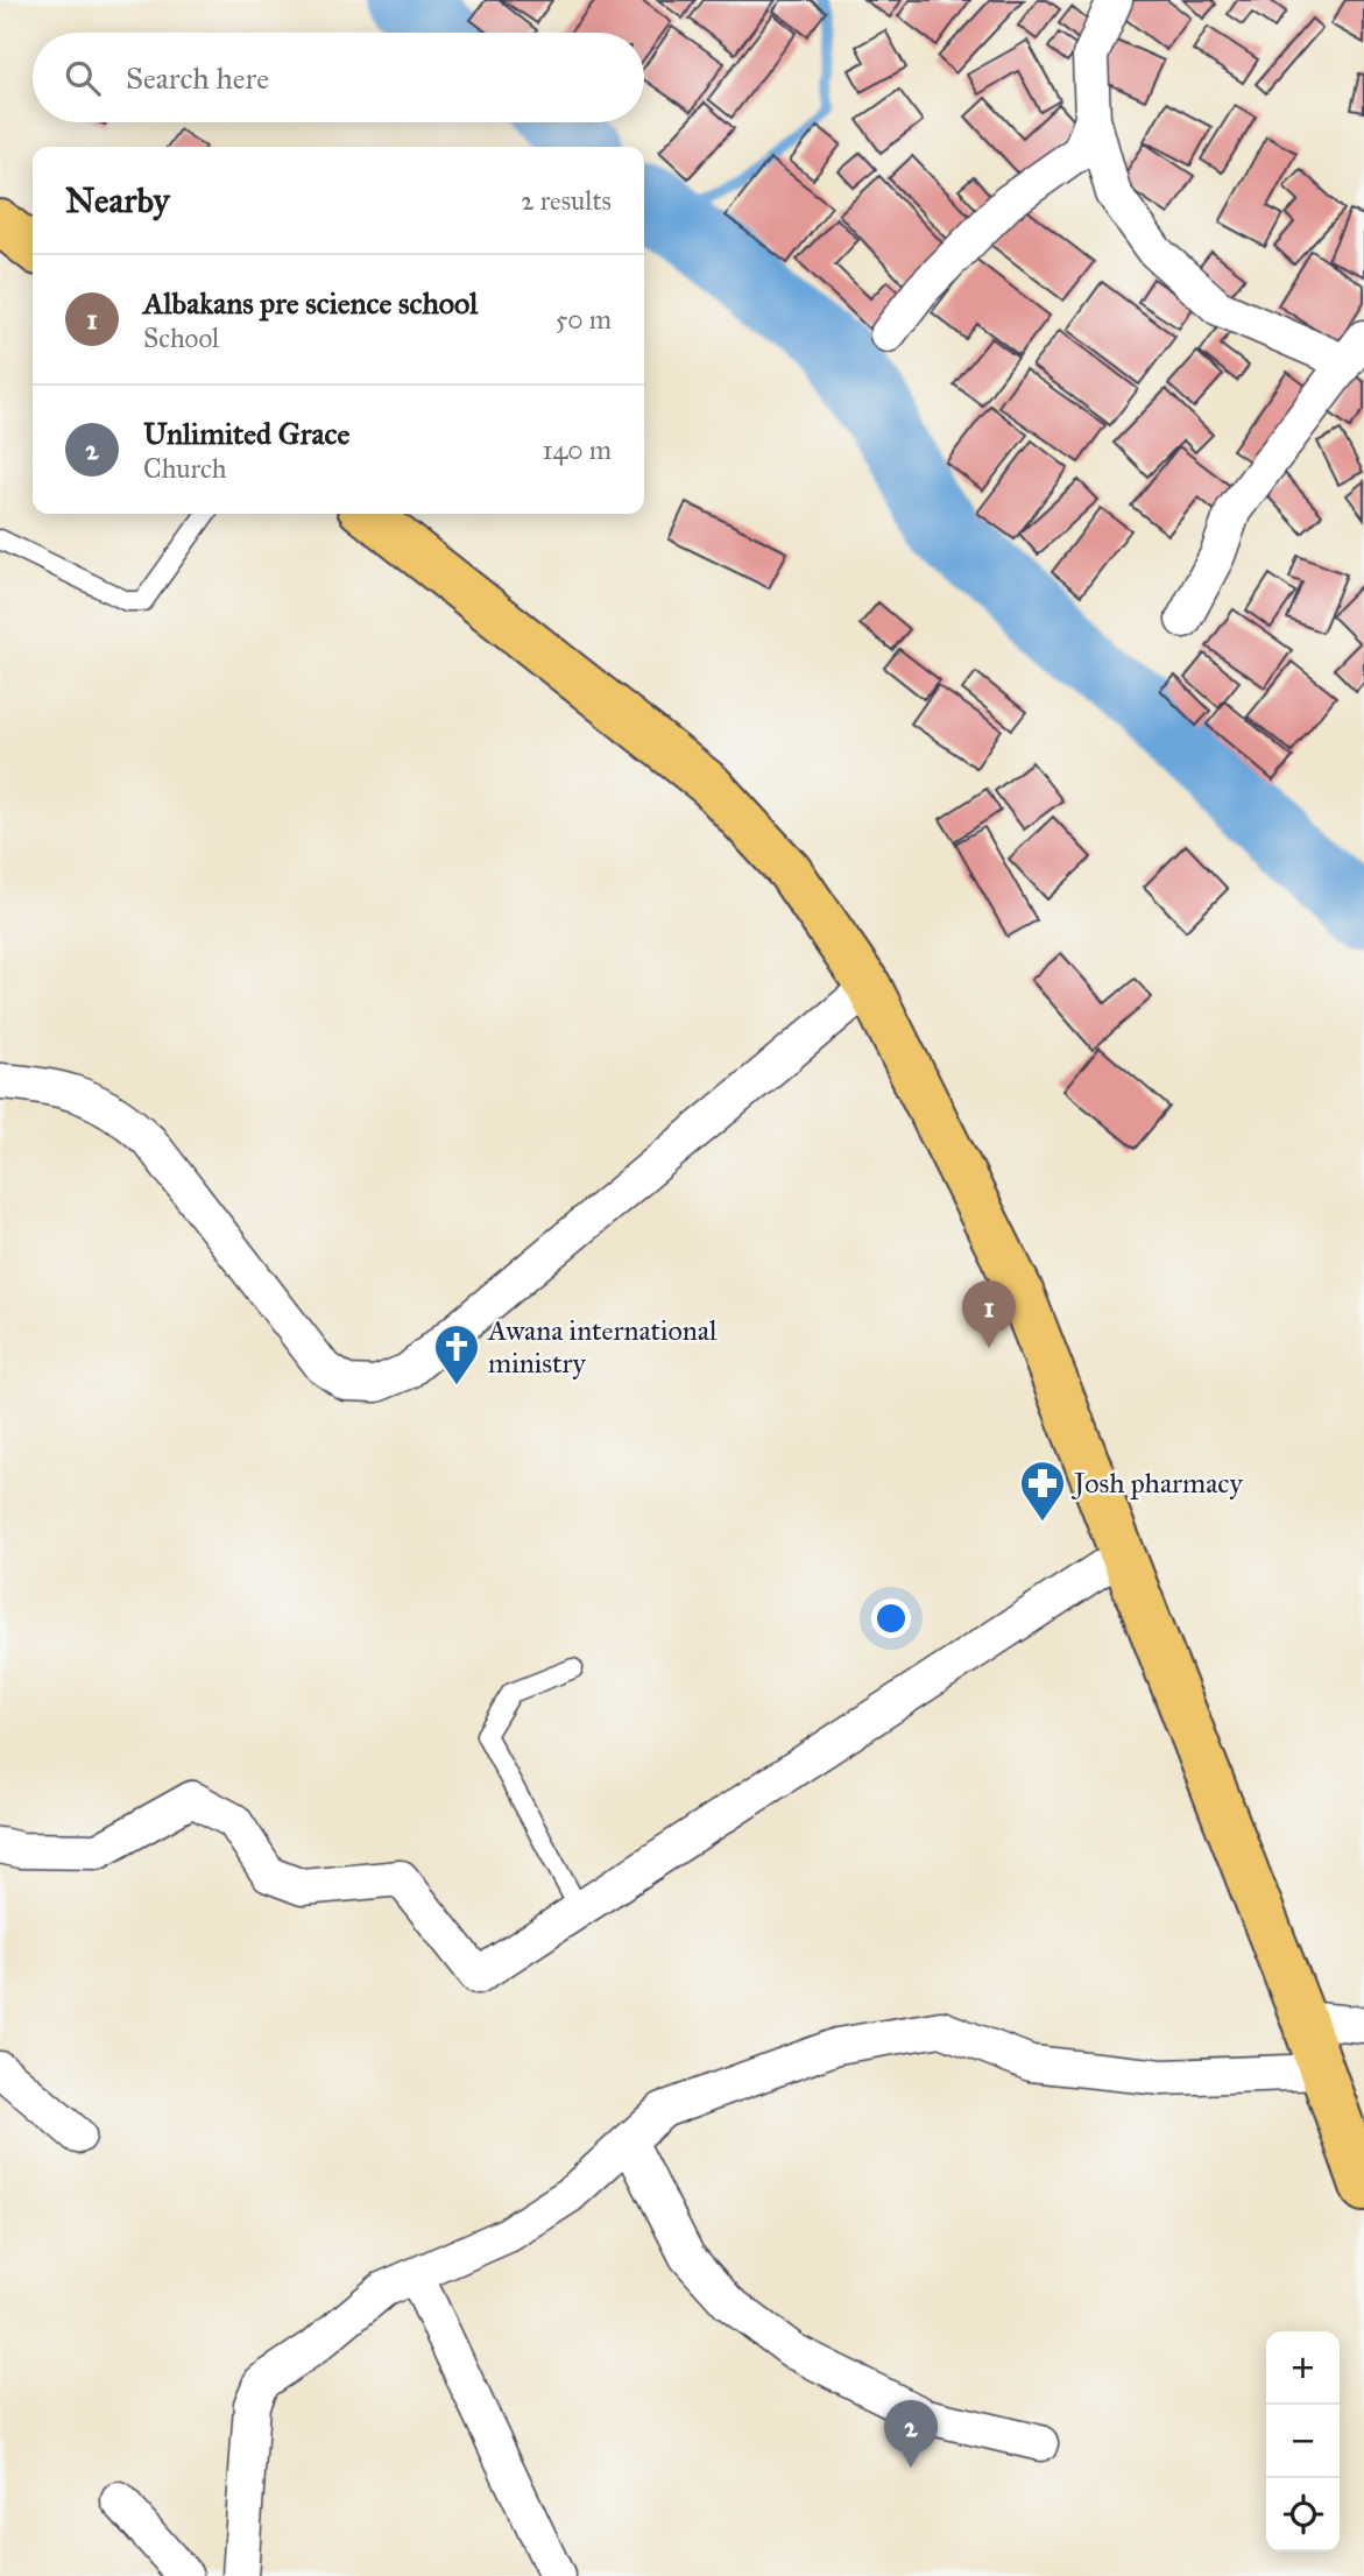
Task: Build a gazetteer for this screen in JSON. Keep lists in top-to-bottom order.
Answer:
{
  "places": {
    "church": ["Awana international ministry"],
    "pharmacy": ["Josh pharmacy"]
  },
  "page": {
    "search": "Search here",
    "heading": ["Nearby", "2 results"],
    "list": [
      {
        "mark": "1",
        "name": "Albakans pre science school",
        "note": "School",
        "value": "50 m"
      },
      {
        "mark": "2",
        "name": "Unlimited Grace",
        "note": "Church",
        "value": "140 m"
      }
    ],
    "pins": ["1", "2"],
    "map_buttons": ["+", "−"]
  }
}
